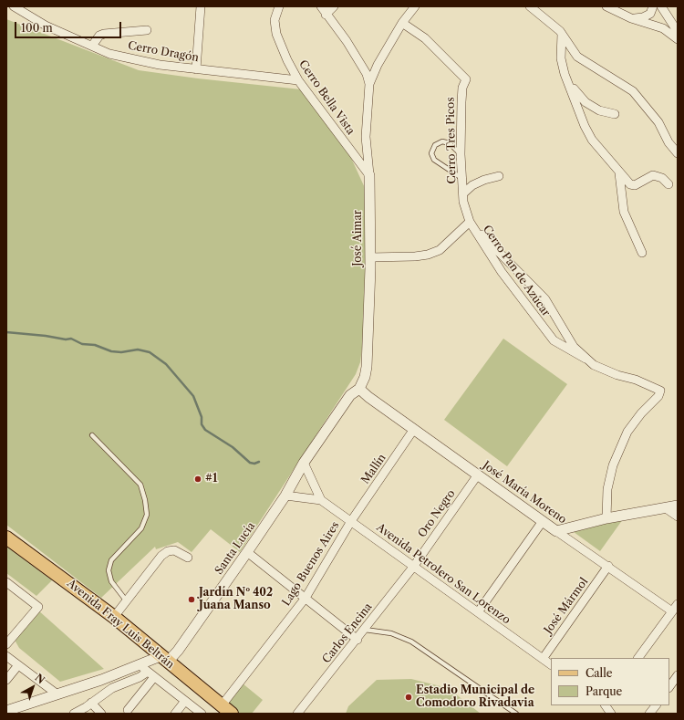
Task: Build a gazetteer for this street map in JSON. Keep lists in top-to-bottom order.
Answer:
{
  "streets": {
    "main road": ["Avenida Fray Luis Beltrán"],
    "street": [
      "Cerro Dragón",
      "Cerro Bella Vista",
      "Cerro Tres Picos",
      "José Aimar",
      "Cerro Pan de Azúcar",
      "Mallín",
      "José María Moreno",
      "Oro Negro",
      "Santa Lucía",
      "Lago Buenos Aires",
      "Avenida Petrolero San Lorenzo",
      "José Mármol",
      "Carlos Encina"
    ]
  },
  "crossings": [
    ["Cerro Dragón", "Cerro Bella Vista"],
    ["Cerro Bella Vista", "José Aimar"],
    ["Cerro Tres Picos", "José Aimar"],
    ["Cerro Tres Picos", "Cerro Pan de Azúcar"],
    ["José Aimar", "José María Moreno"],
    ["José Aimar", "Santa Lucía"],
    ["Mallín", "José María Moreno"],
    ["Mallín", "Lago Buenos Aires"],
    ["Mallín", "Avenida Petrolero San Lorenzo"],
    ["José María Moreno", "Oro Negro"],
    ["José María Moreno", "José Mármol"],
    ["Oro Negro", "Avenida Petrolero San Lorenzo"],
    ["Oro Negro", "Carlos Encina"],
    ["Santa Lucía", "Avenida Petrolero San Lorenzo"],
    ["Santa Lucía", "Avenida Fray Luis Beltrán"],
    ["Lago Buenos Aires", "Avenida Petrolero San Lorenzo"],
    ["Lago Buenos Aires", "Avenida Fray Luis Beltrán"],
    ["Avenida Petrolero San Lorenzo", "José Mármol"],
    ["Avenida Petrolero San Lorenzo", "Carlos Encina"]
  ],
  "places": ["#1", "Jardín Nº 402 Juana Manso", "Estadio Municipal de Comodoro Rivadavia"],
  "legend": ["Calle", "Parque"],
  "scale_bar": "100 m",
  "north": "top right"
}
